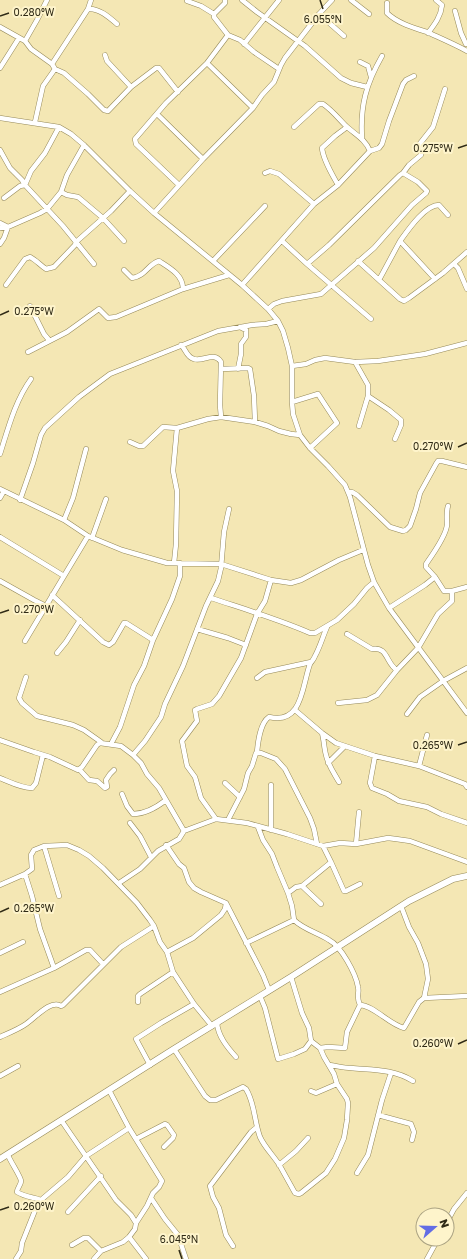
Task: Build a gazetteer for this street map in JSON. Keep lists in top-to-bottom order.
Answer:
{
  "north": "right",
  "coordinates": [
    "0.280°W",
    "6.055°N",
    "0.275°W",
    "0.270°W",
    "0.265°W",
    "0.260°W",
    "6.045°N"
  ]
}
